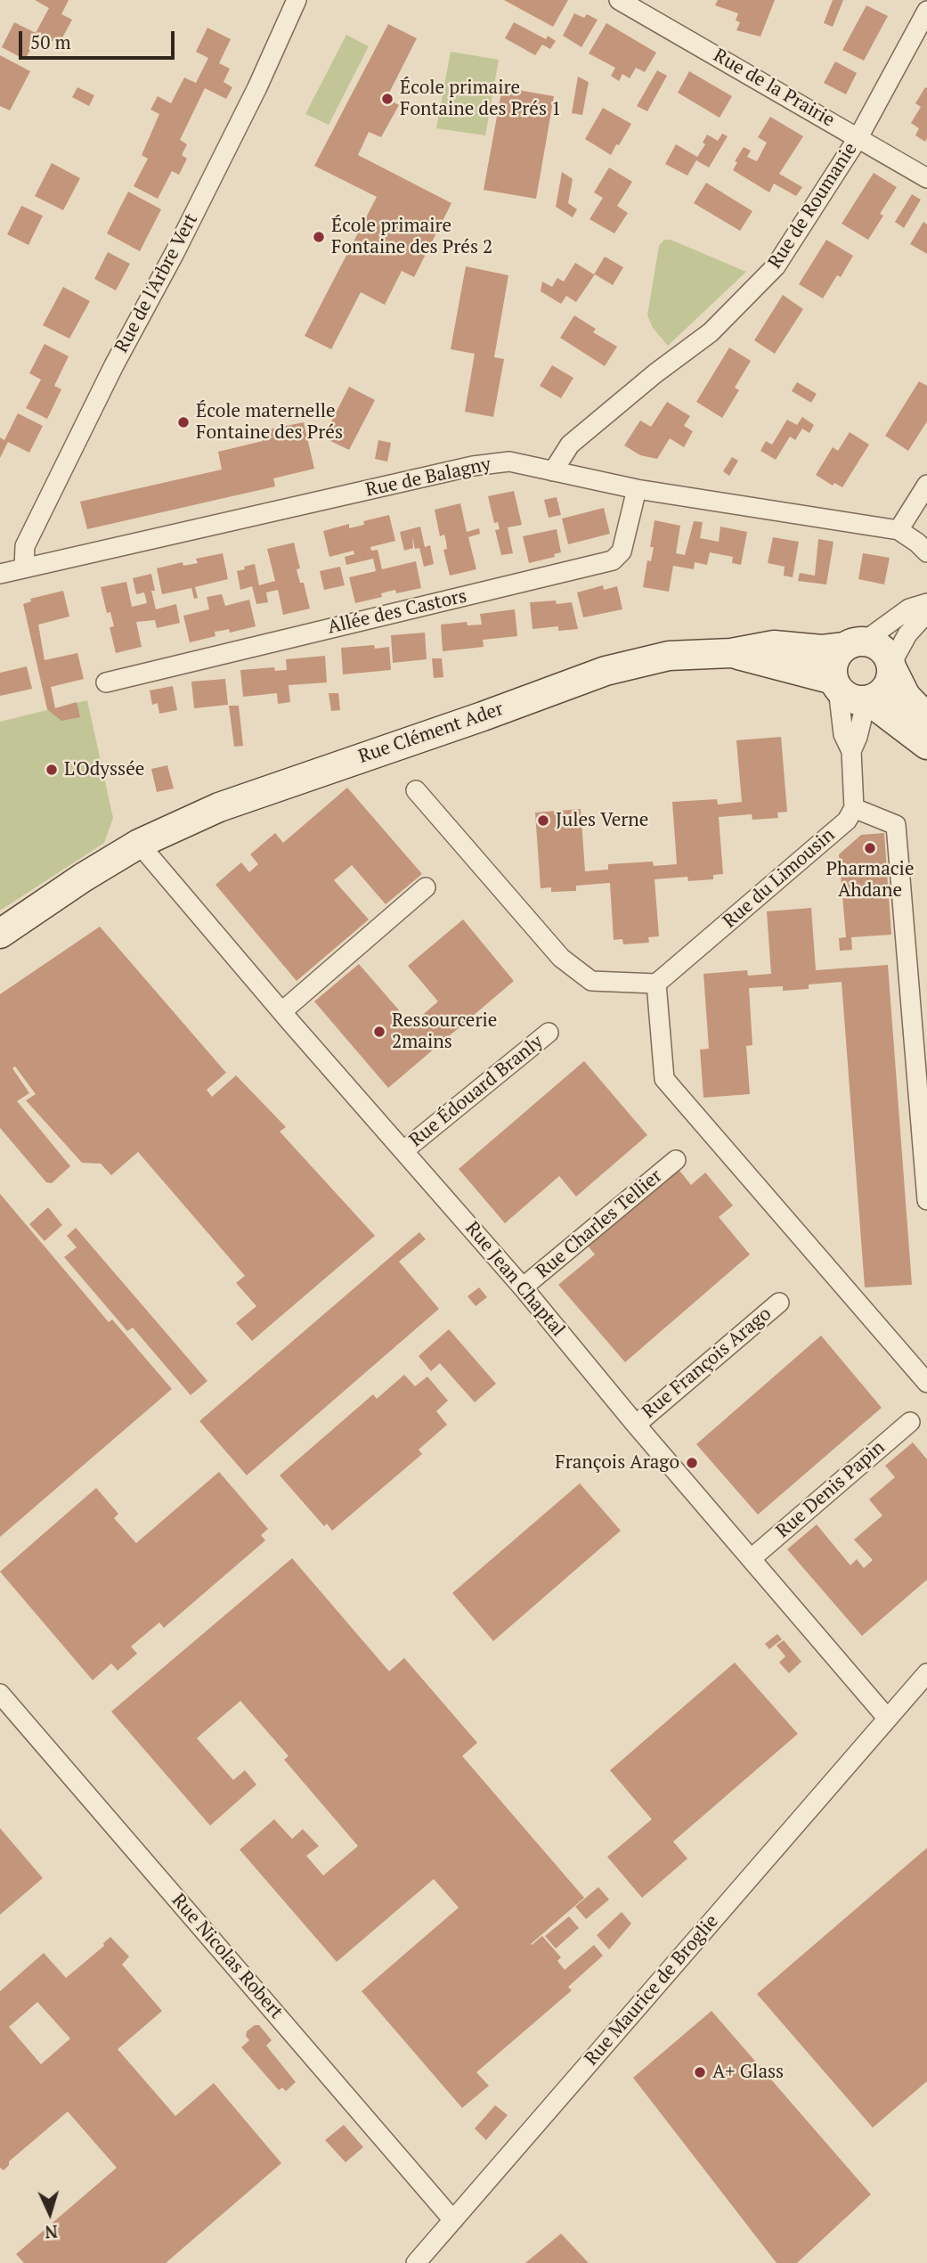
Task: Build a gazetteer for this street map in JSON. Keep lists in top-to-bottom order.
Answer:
{
  "streets": {
    "street": [
      "Rue de la Prairie",
      "Rue de Roumanie",
      "Rue de l'Arbre Vert",
      "Rue de Balagny",
      "Allée des Castors",
      "Rue Clément Ader",
      "Rue du Limousin",
      "Rue Édouard Branly",
      "Rue Charles Tellier",
      "Rue Jean Chaptal",
      "Rue François Arago",
      "Rue Denis Papin",
      "Rue Nicolas Robert",
      "Rue Maurice de Broglie"
    ]
  },
  "crossings": [
    ["Rue de la Prairie", "Rue de Roumanie"],
    ["Rue de Roumanie", "Rue de Balagny"],
    ["Rue de l'Arbre Vert", "Rue de Balagny"],
    ["Rue de Balagny", "Allée des Castors"],
    ["Rue Clément Ader", "Rue Jean Chaptal"],
    ["Rue Édouard Branly", "Rue Jean Chaptal"],
    ["Rue Charles Tellier", "Rue Jean Chaptal"],
    ["Rue Jean Chaptal", "Rue François Arago"],
    ["Rue Jean Chaptal", "Rue Denis Papin"],
    ["Rue Jean Chaptal", "Rue Maurice de Broglie"],
    ["Rue Nicolas Robert", "Rue Maurice de Broglie"]
  ],
  "places": [
    "École primaire Fontaine des Prés 1",
    "École primaire Fontaine des Prés 2",
    "École maternelle Fontaine des Prés",
    "L'Odyssée",
    "Jules Verne",
    "Pharmacie Ahdane",
    "Ressourcerie 2mains",
    "François Arago",
    "A+ Glass"
  ],
  "scale_bar": "50 m",
  "north": "bottom"
}
